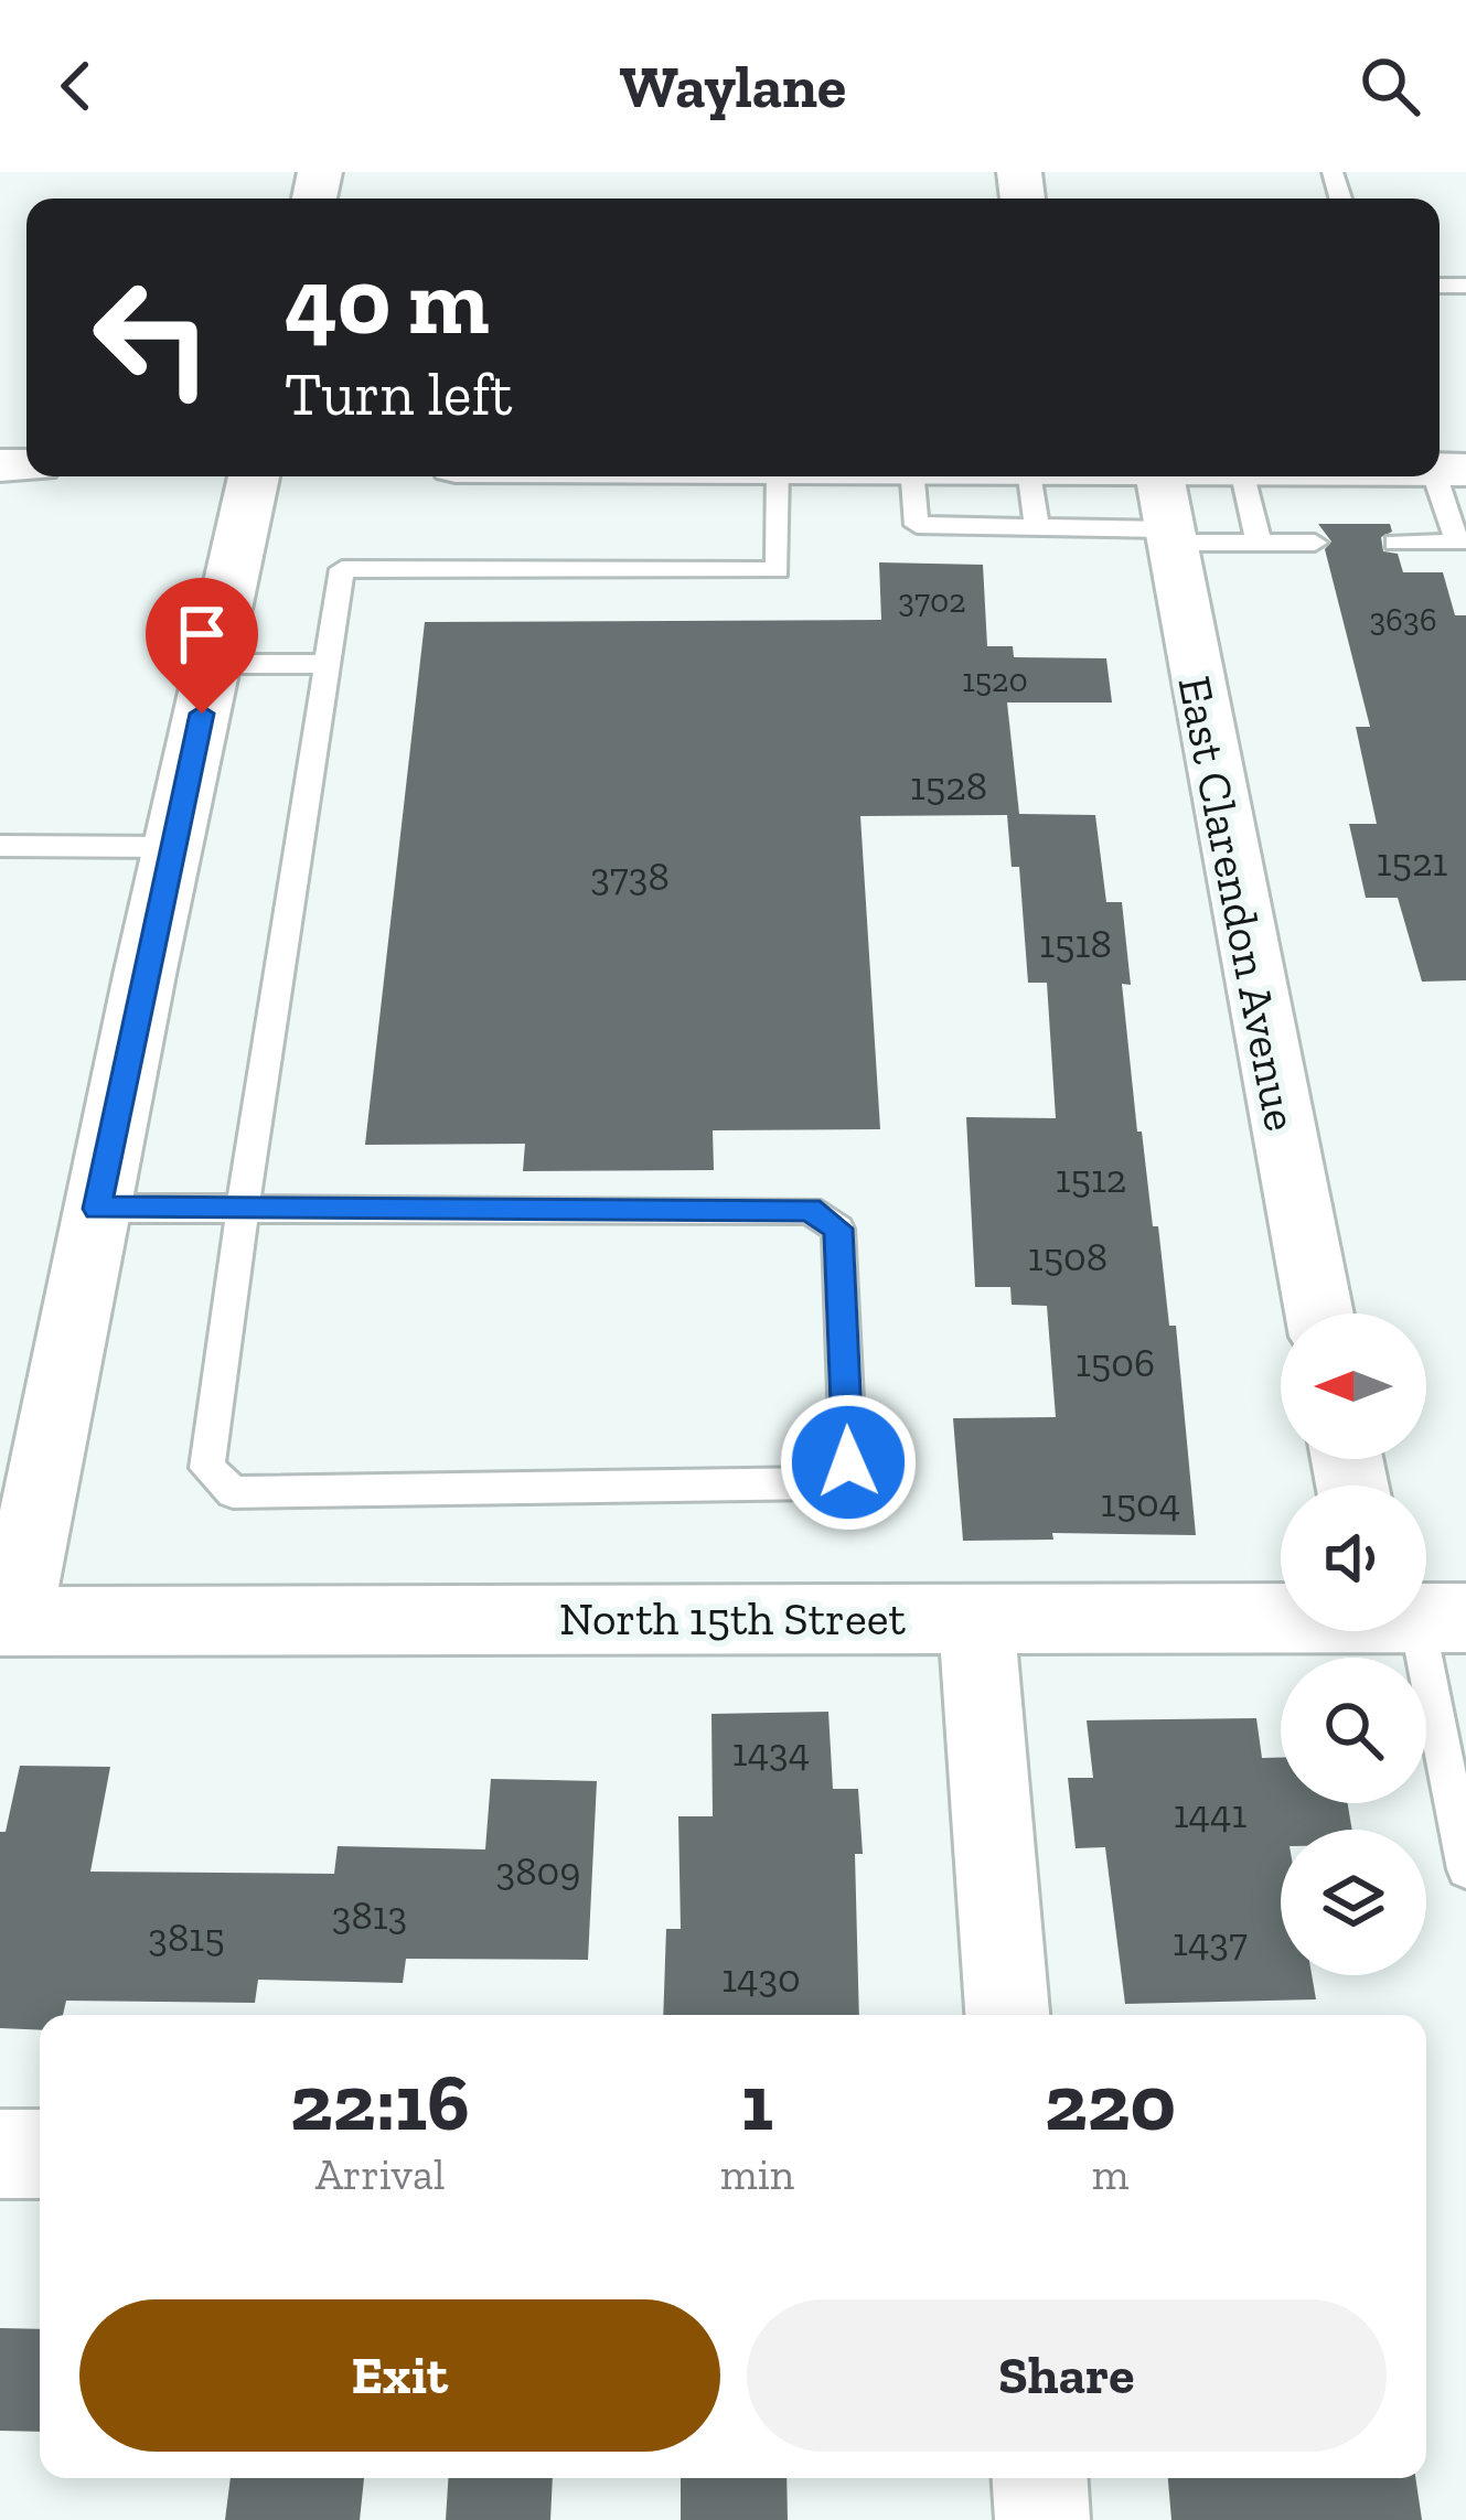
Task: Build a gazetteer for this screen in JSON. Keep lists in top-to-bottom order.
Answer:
{
  "streets": {
    "street": ["East Clarendon Avenue", "North 15th Street"]
  },
  "house_numbers": [
    "3702",
    "3636",
    "1520",
    "1528",
    "1521",
    "3738",
    "1518",
    "1512",
    "1508",
    "1506",
    "1504",
    "1434",
    "1441",
    "3809",
    "3813",
    "3815",
    "1437",
    "1430"
  ],
  "north": "left",
  "page": {
    "header": "Waylane",
    "turn": ["40 m", "Turn left"],
    "eta": [
      "22:16",
      "Arrival",
      "1",
      "min",
      "220",
      "m"
    ],
    "buttons": ["Exit", "Share"]
  }
}
